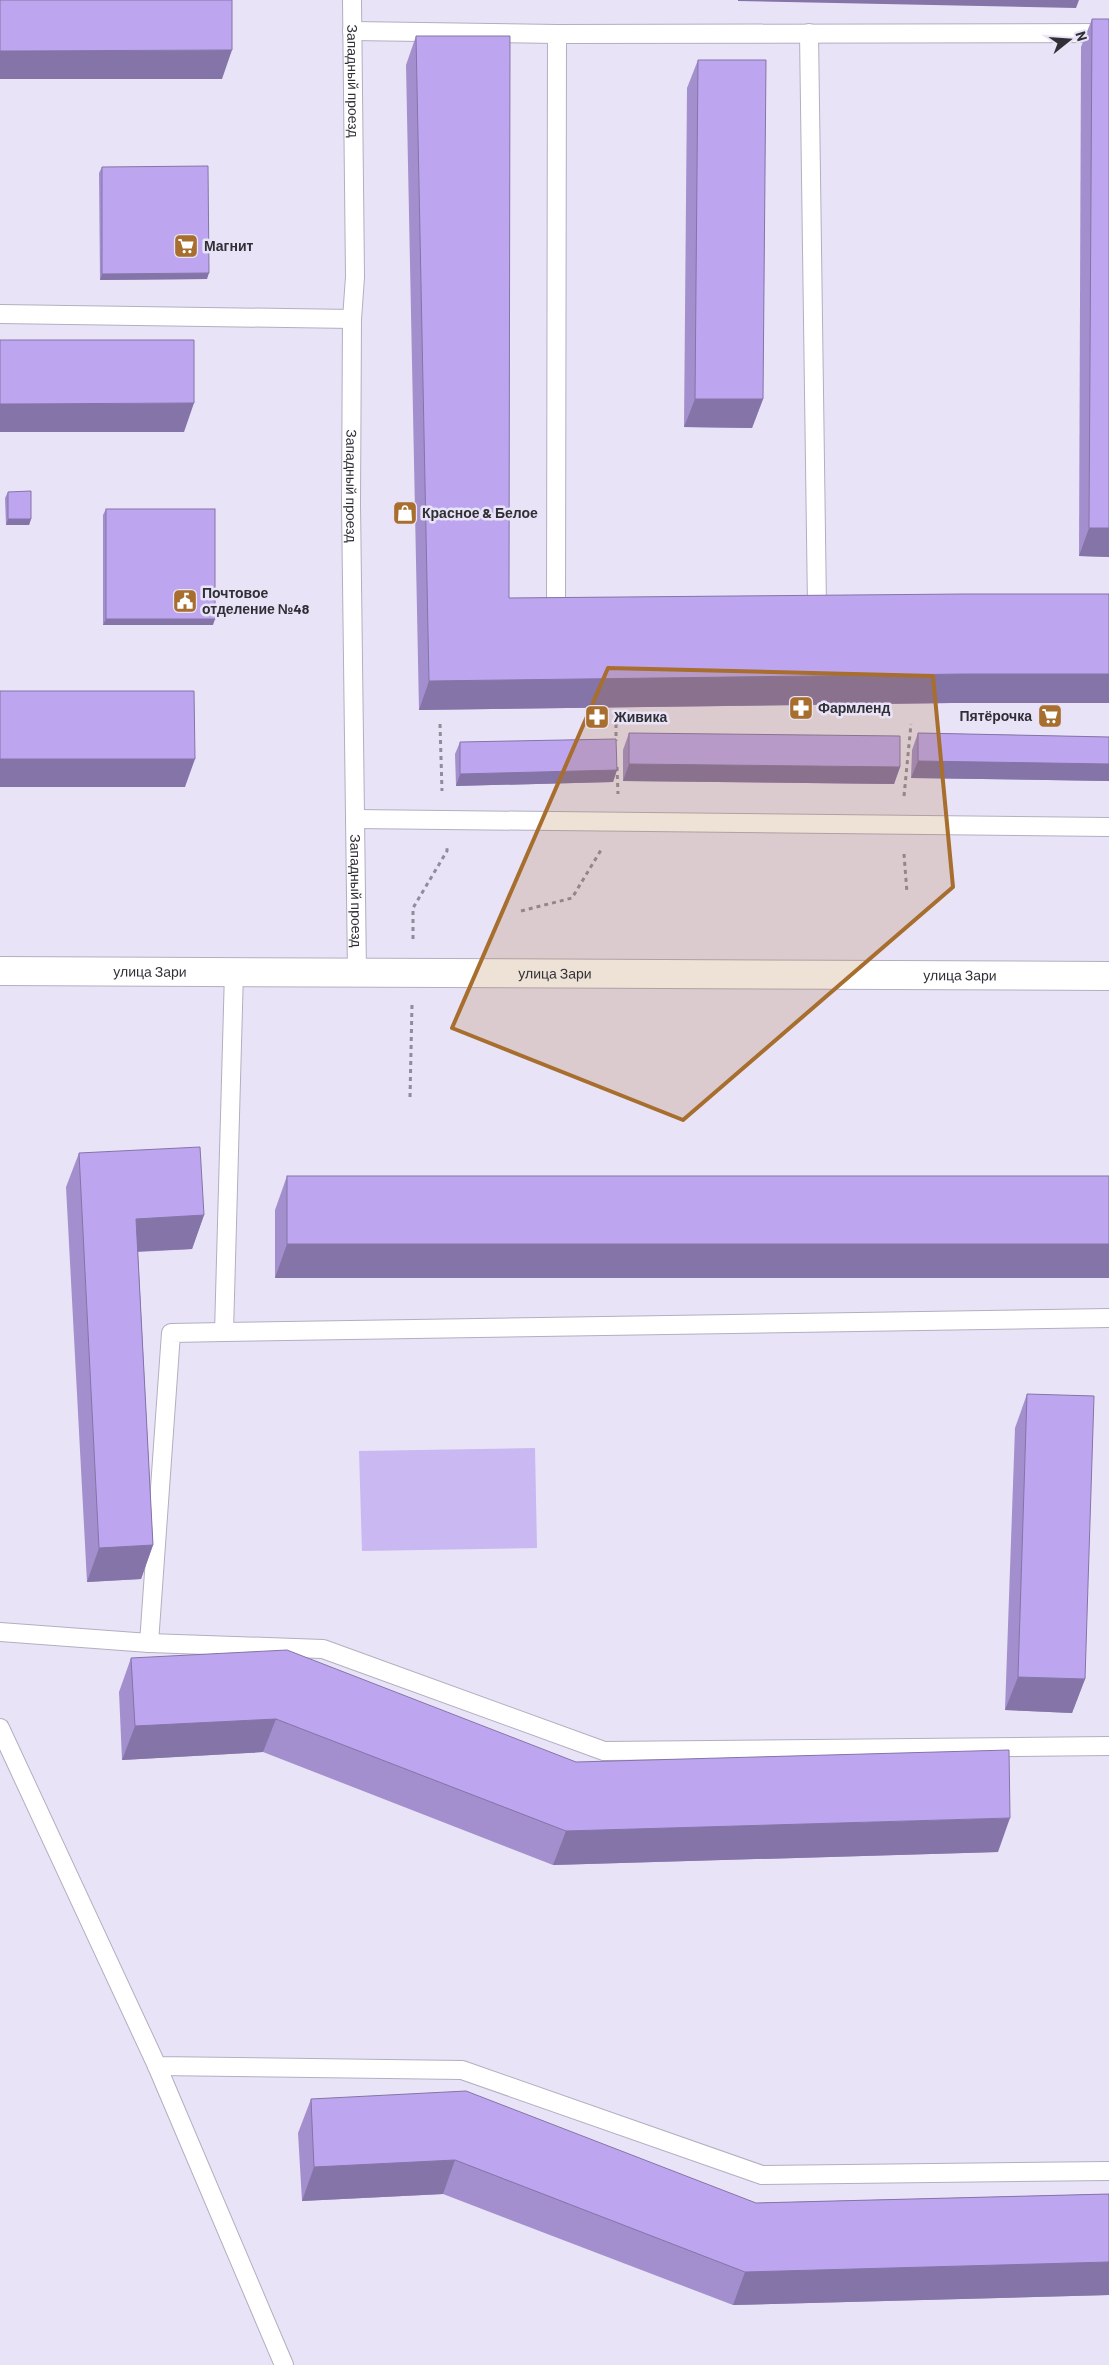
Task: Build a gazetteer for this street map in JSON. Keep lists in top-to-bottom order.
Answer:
{
  "streets": {
    "street": ["улица Зари"],
    "lane": ["Западный проезд"]
  },
  "crossings": [
    ["Западный проезд", "улица Зари"]
  ],
  "places": {
    "supermarket": ["Магнит", "Пятёрочка"],
    "shop": ["Красное & Белое"],
    "public building": ["Почтовое отделение №48"],
    "pharmacy": ["Фармленд", "Живика"]
  },
  "north": "right"
}
